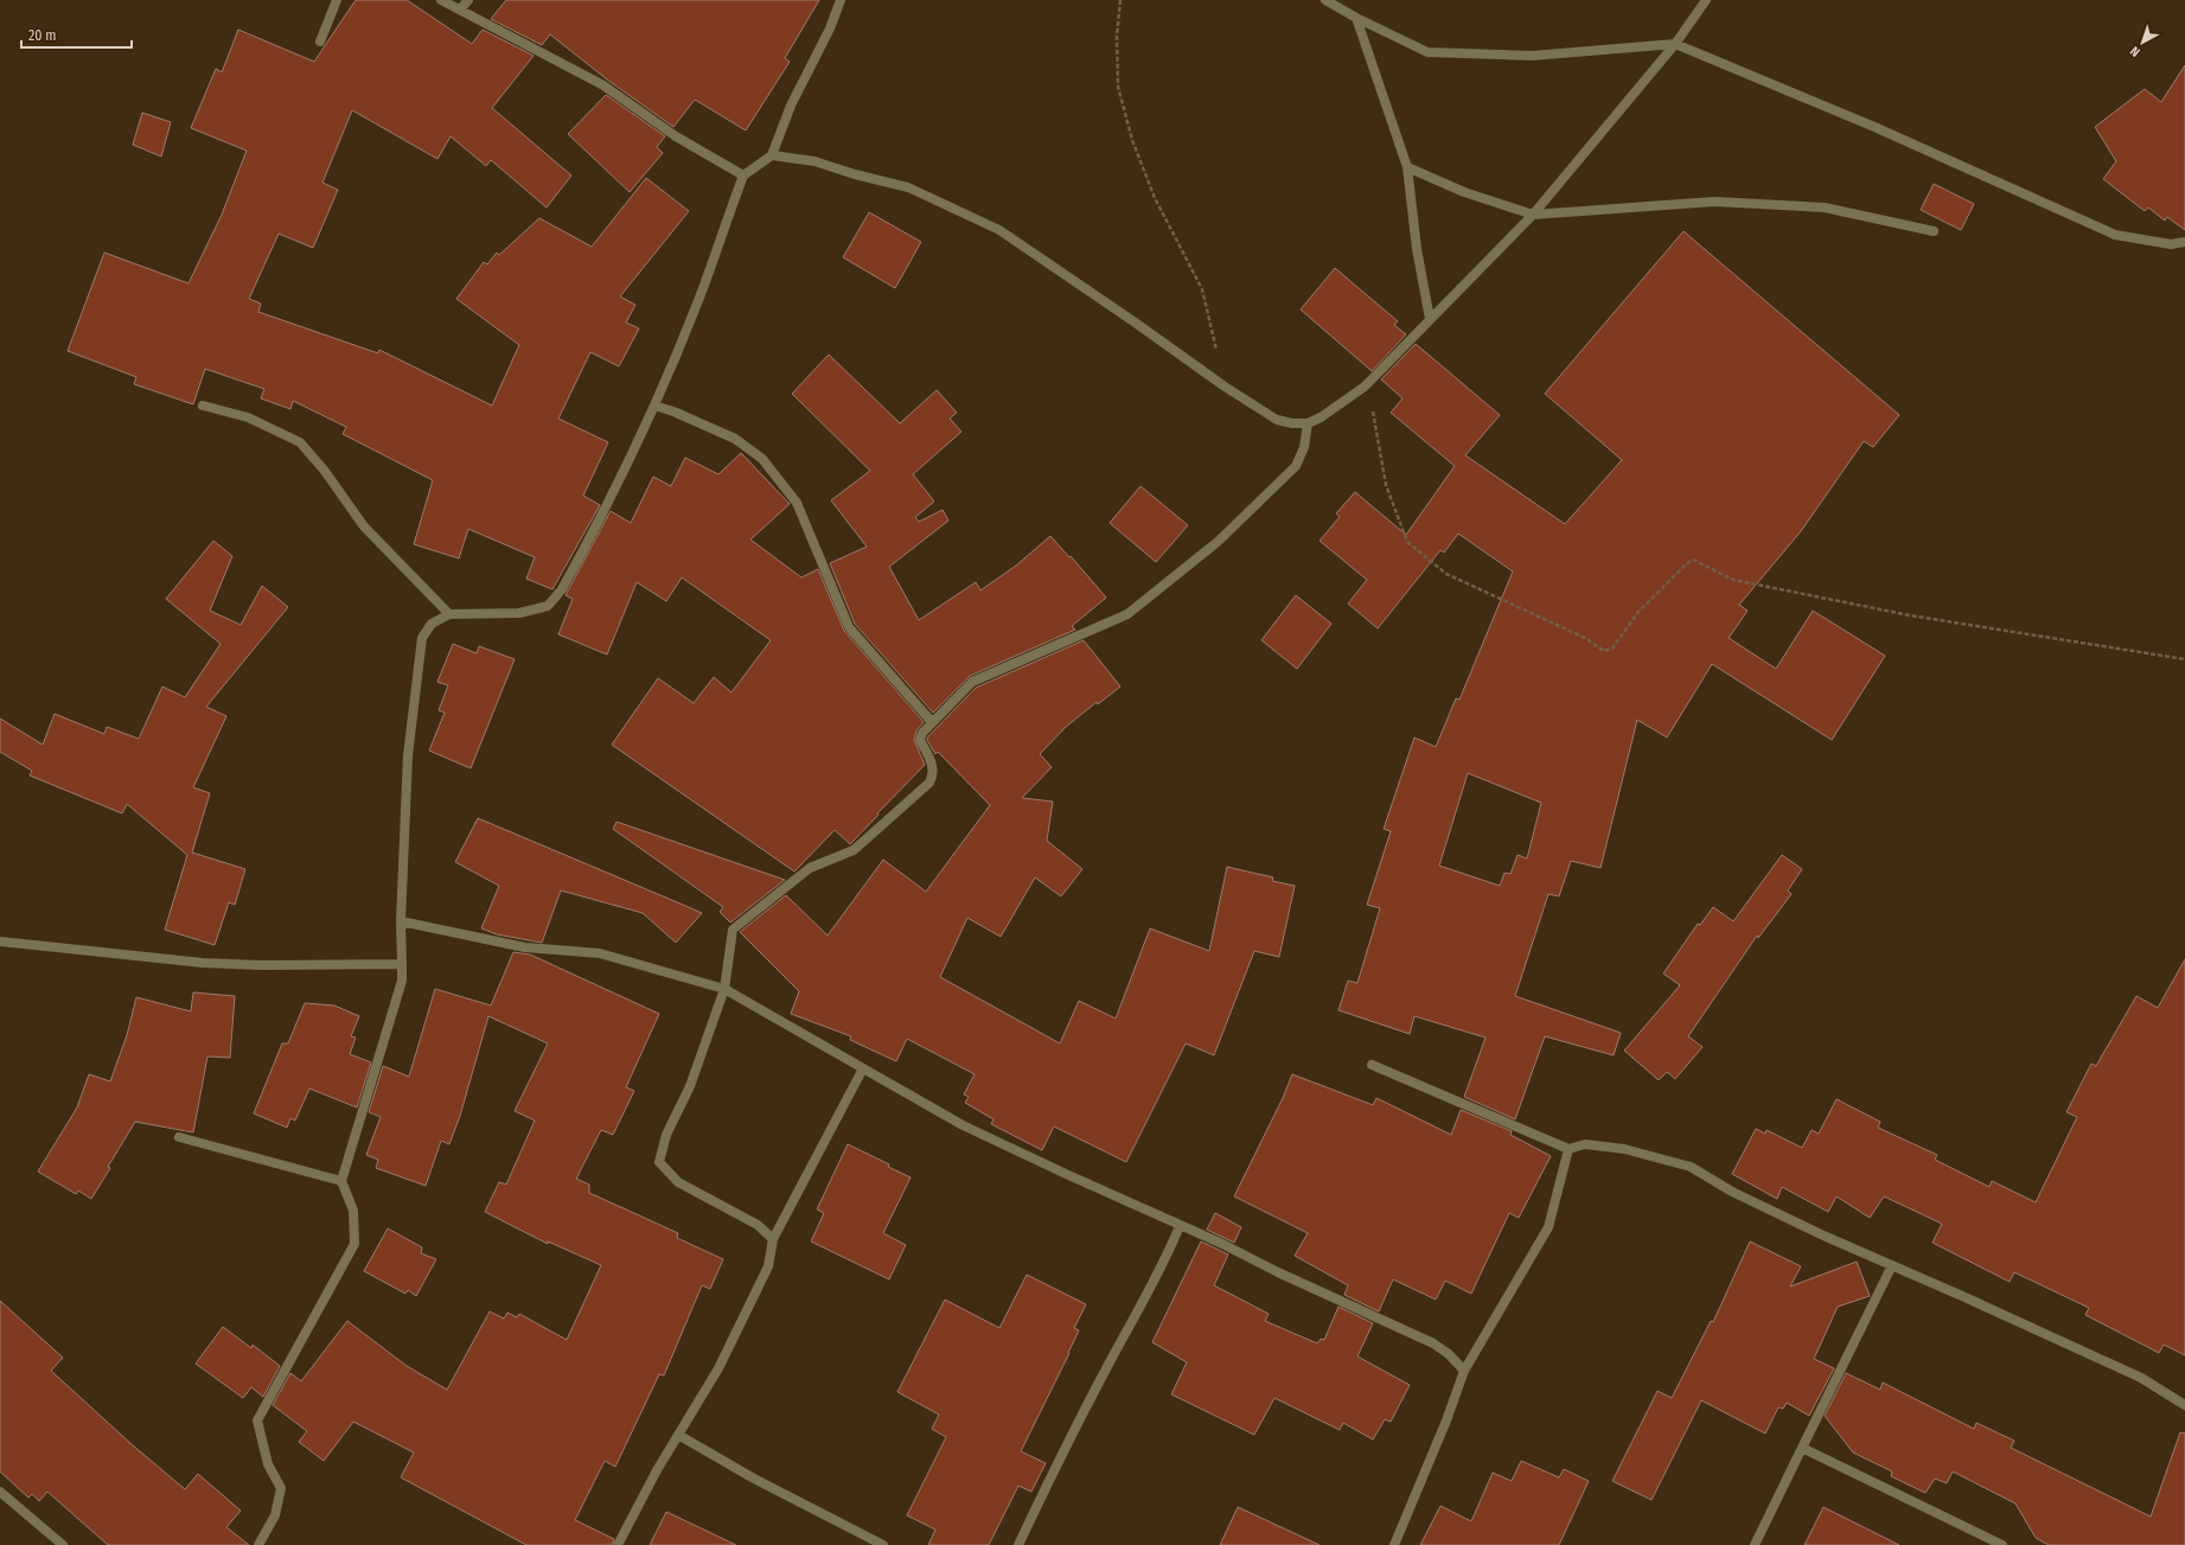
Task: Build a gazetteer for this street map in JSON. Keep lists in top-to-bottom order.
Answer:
{
  "scale_bar": "20 m",
  "north": "bottom left"
}
